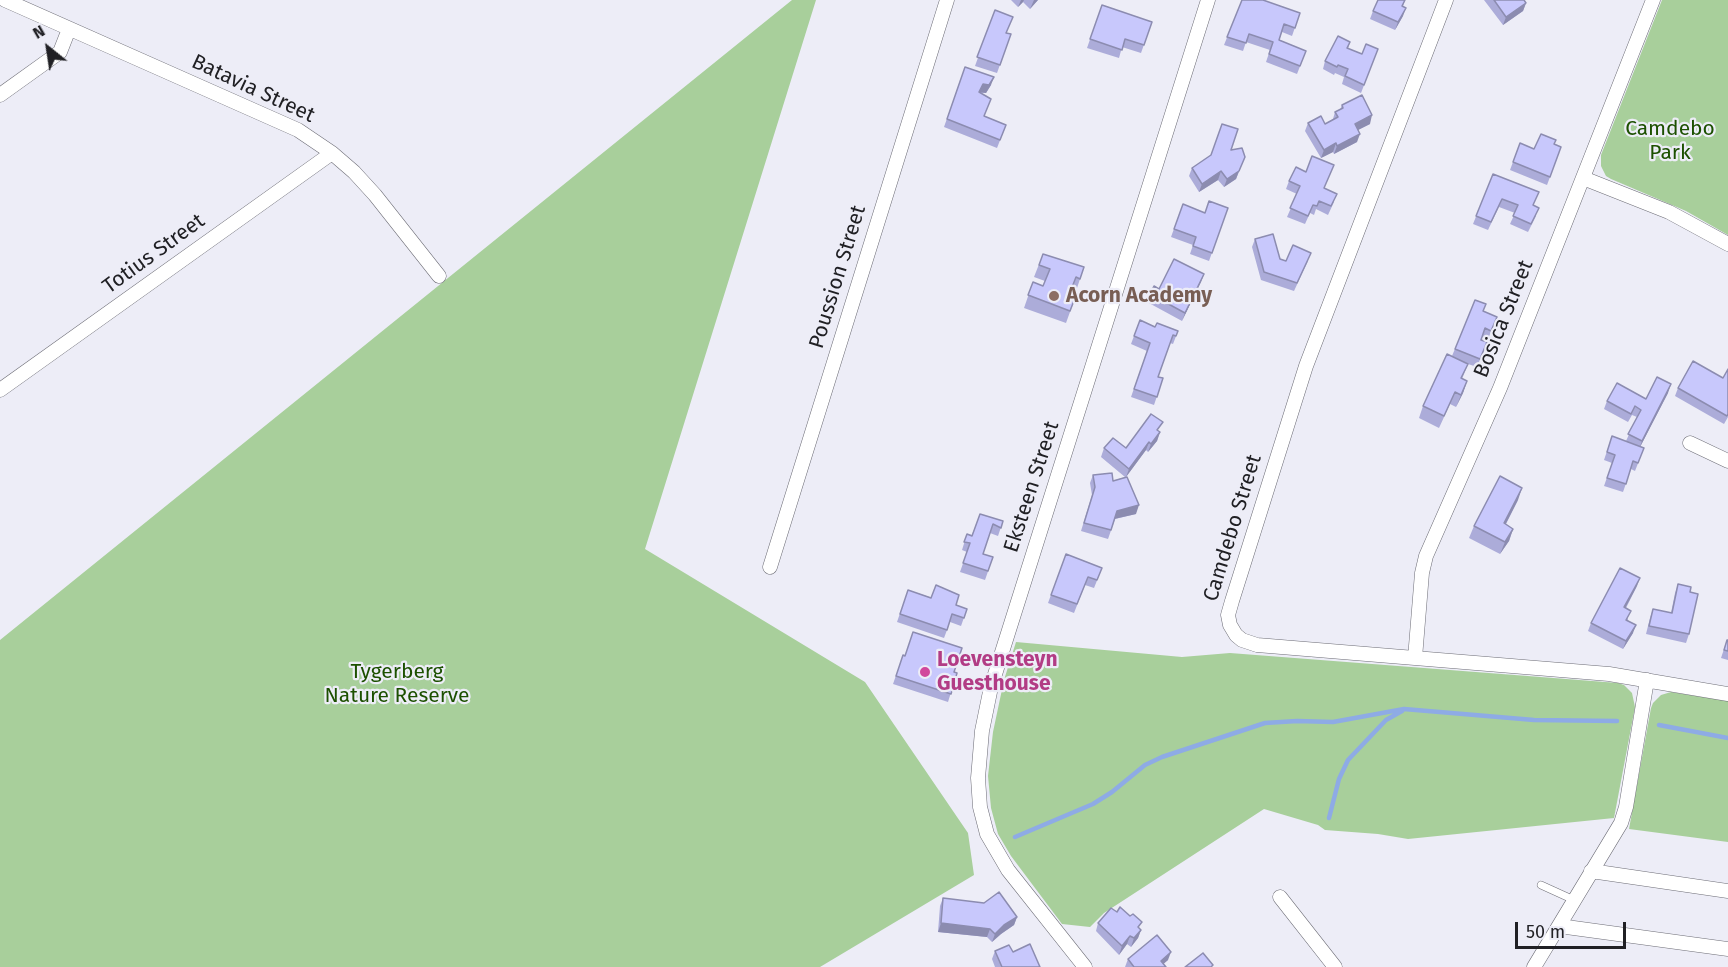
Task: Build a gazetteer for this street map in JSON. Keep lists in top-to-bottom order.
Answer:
{
  "streets": {
    "street": [
      "Batavia Street",
      "Totius Street",
      "Poussion Street",
      "Bosica Street",
      "Eksteen Street",
      "Camdebo Street"
    ]
  },
  "crossings": [
    ["Batavia Street", "Totius Street"],
    ["Bosica Street", "Camdebo Street"]
  ],
  "parks": ["Camdebo Park", "Tygerberg Nature Reserve"],
  "places": ["Acorn Academy", "Loevensteyn Guesthouse"],
  "scale_bar": "50 m",
  "north": "top left"
}
